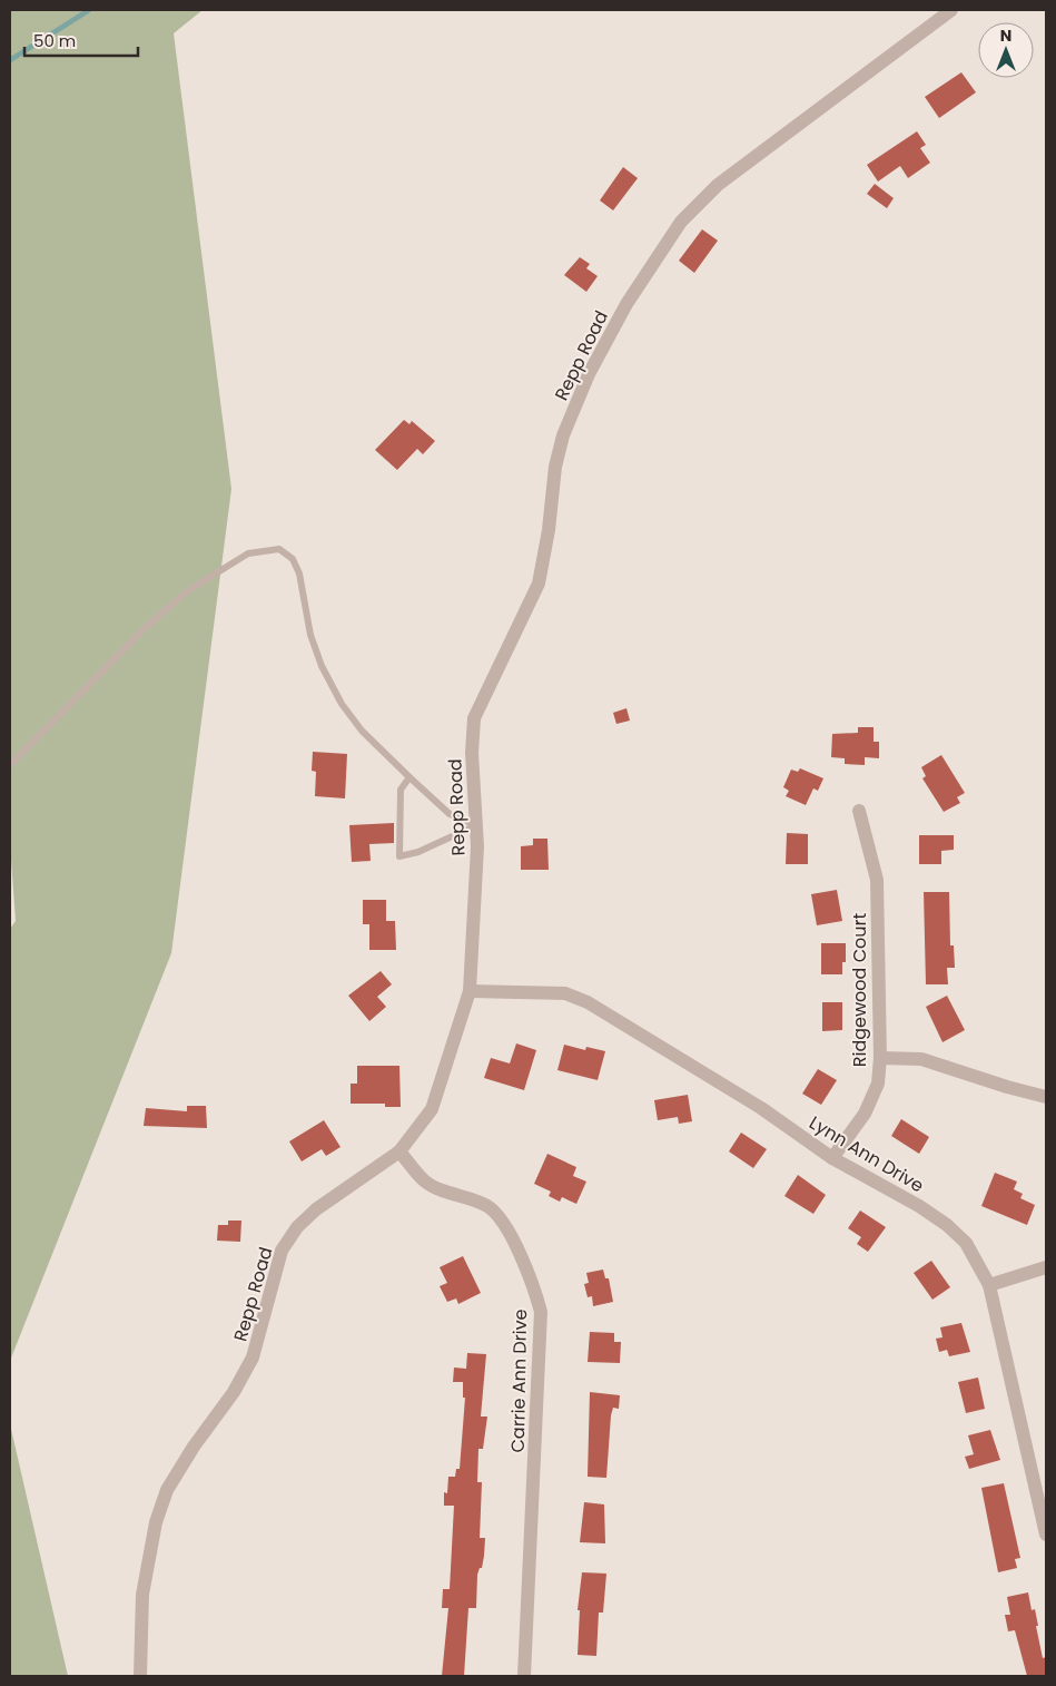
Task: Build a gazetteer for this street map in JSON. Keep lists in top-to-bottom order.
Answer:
{
  "streets": {
    "street": [
      "Repp Road",
      "Ridgewood Court",
      "Lynn Ann Drive",
      "Carrie Ann Drive"
    ]
  },
  "crossings": [
    ["Repp Road", "Lynn Ann Drive"],
    ["Repp Road", "Carrie Ann Drive"],
    ["Ridgewood Court", "Lynn Ann Drive"]
  ],
  "scale_bar": "50 m",
  "north": "top"
}
